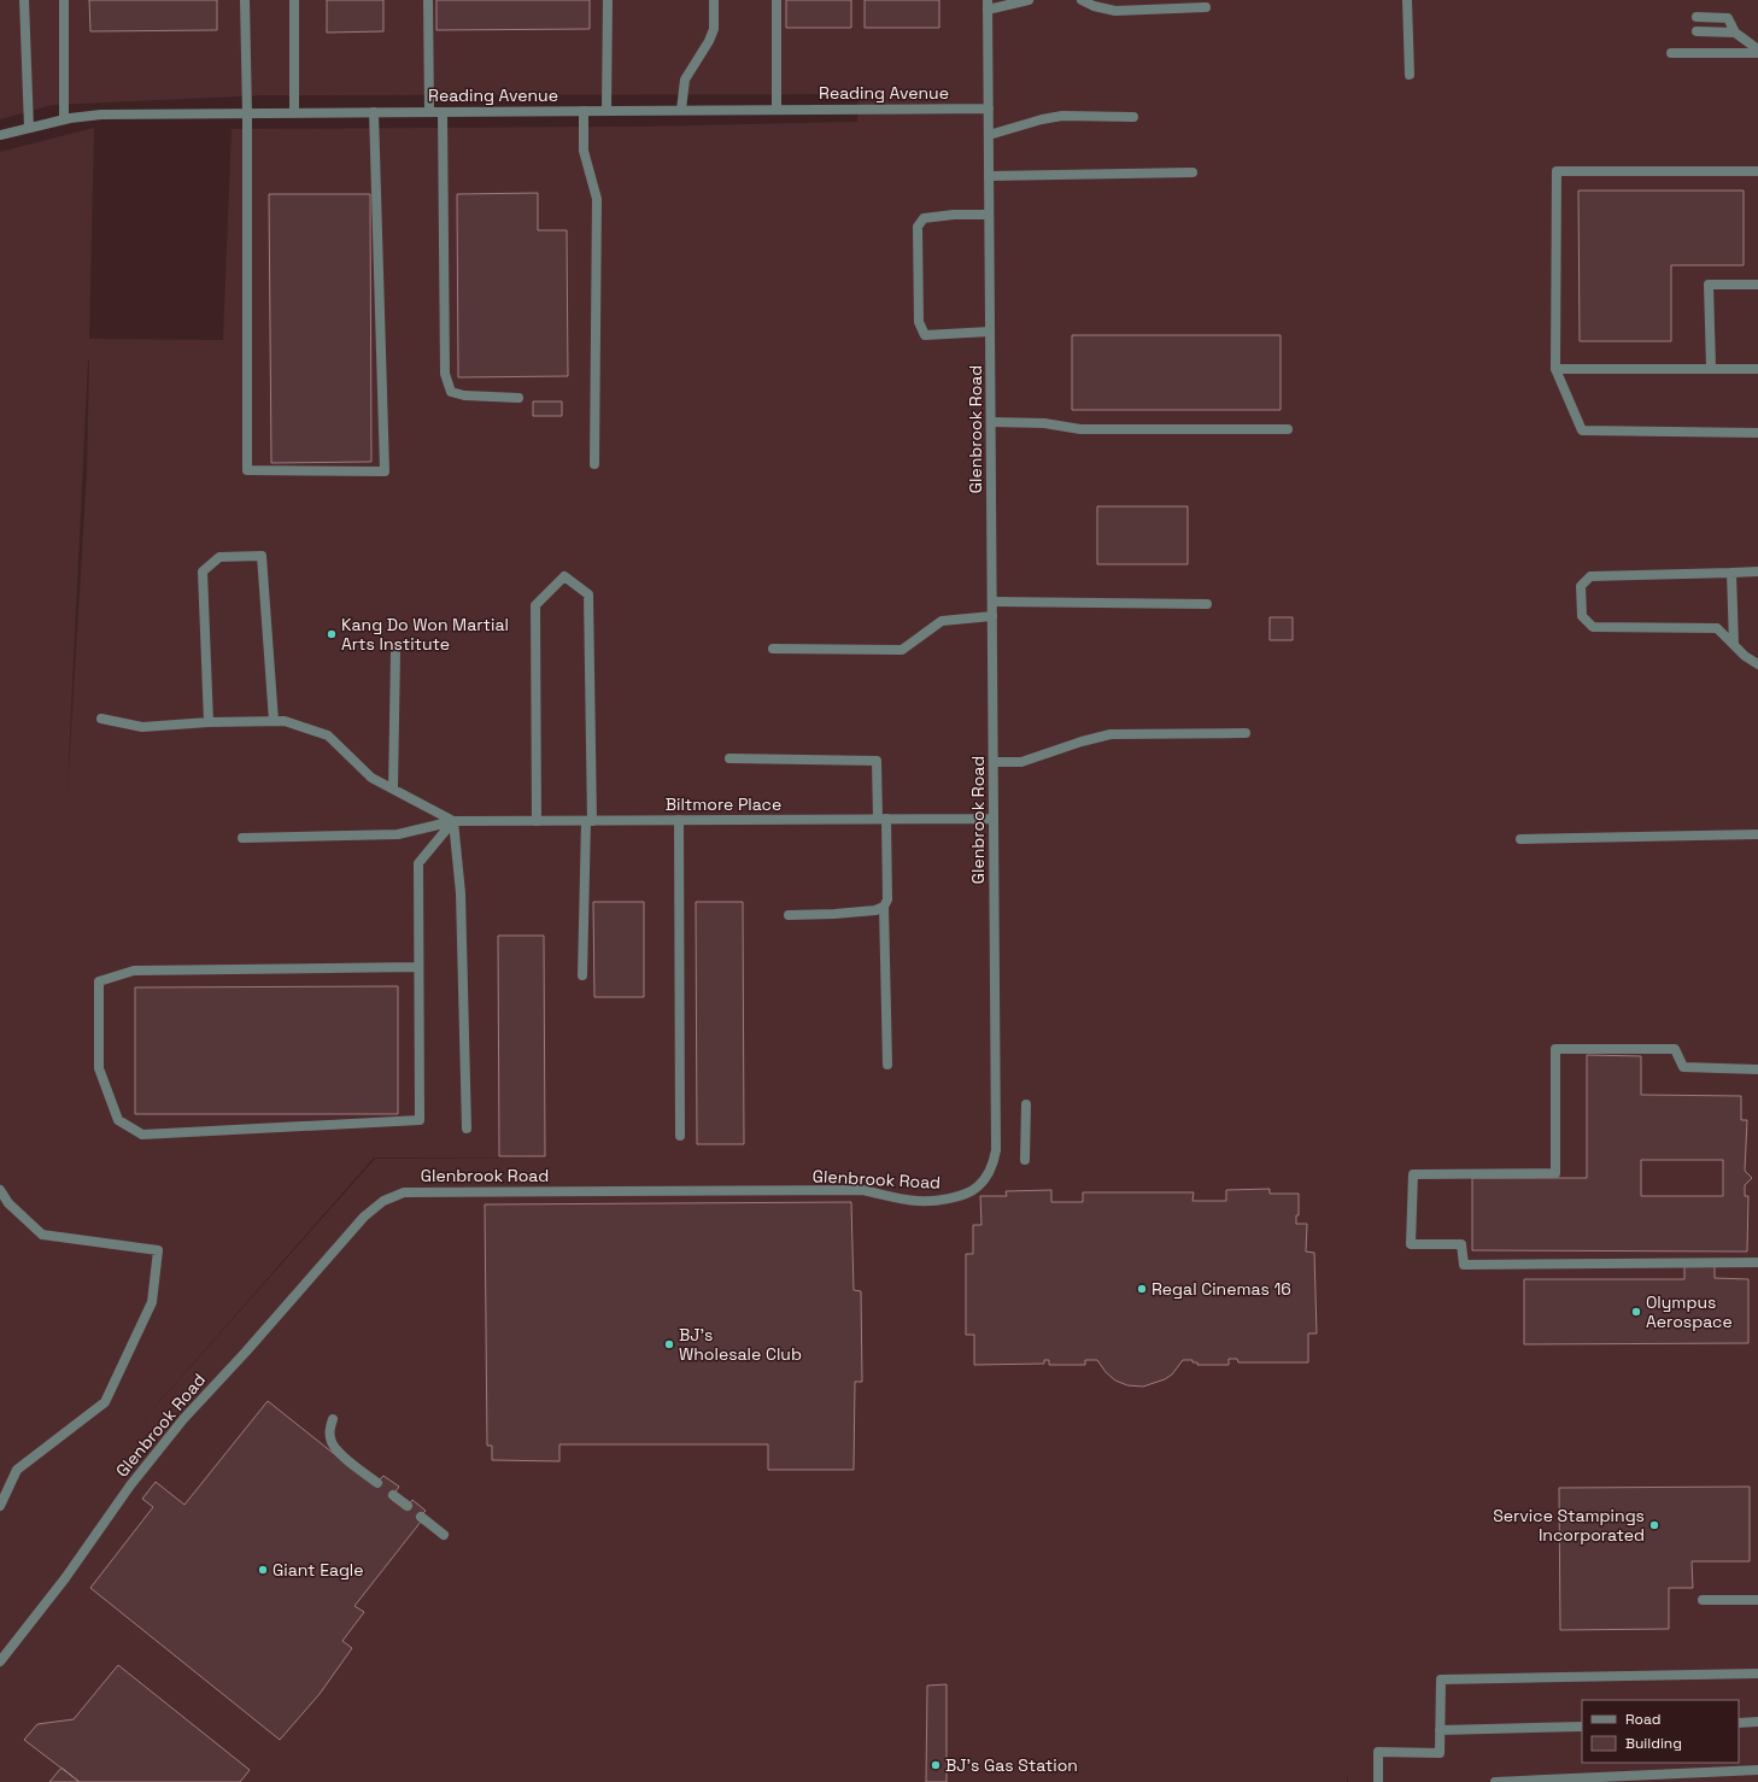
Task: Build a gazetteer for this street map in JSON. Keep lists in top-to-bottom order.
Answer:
{
  "streets": {
    "street": ["Reading Avenue", "Glenbrook Road", "Biltmore Place"]
  },
  "crossings": [
    ["Reading Avenue", "Glenbrook Road"],
    ["Glenbrook Road", "Biltmore Place"]
  ],
  "places": [
    "Kang Do Won Martial Arts Institute",
    "Regal Cinemas 16",
    "Olympus Aerospace",
    "BJ's Wholesale Club",
    "Service Stampings Incorporated",
    "Giant Eagle",
    "BJ’s Gas Station"
  ],
  "legend": ["Road", "Building"]
}
